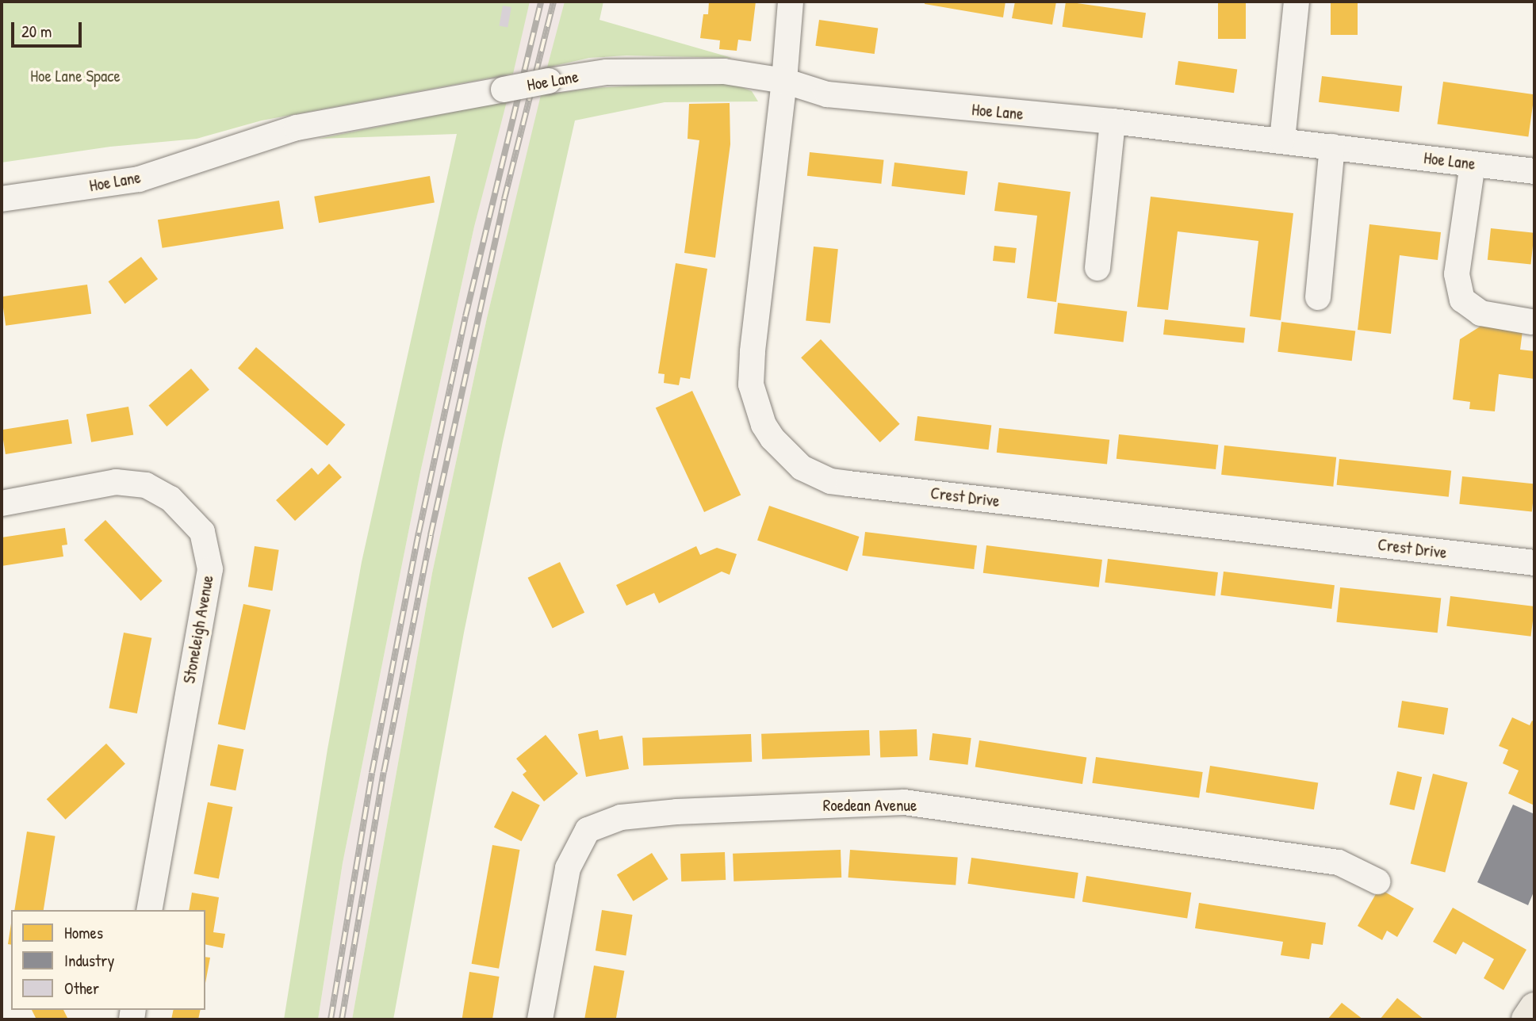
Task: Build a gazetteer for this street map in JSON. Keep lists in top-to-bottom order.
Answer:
{
  "streets": {
    "street": [
      "Hoe Lane",
      "Crest Drive",
      "Stoneleigh Avenue",
      "Roedean Avenue"
    ]
  },
  "crossings": [
    ["Hoe Lane", "Crest Drive"]
  ],
  "parks": ["Hoe Lane Space"],
  "legend": ["Homes", "Industry", "Other"],
  "scale_bar": "20 m"
}
